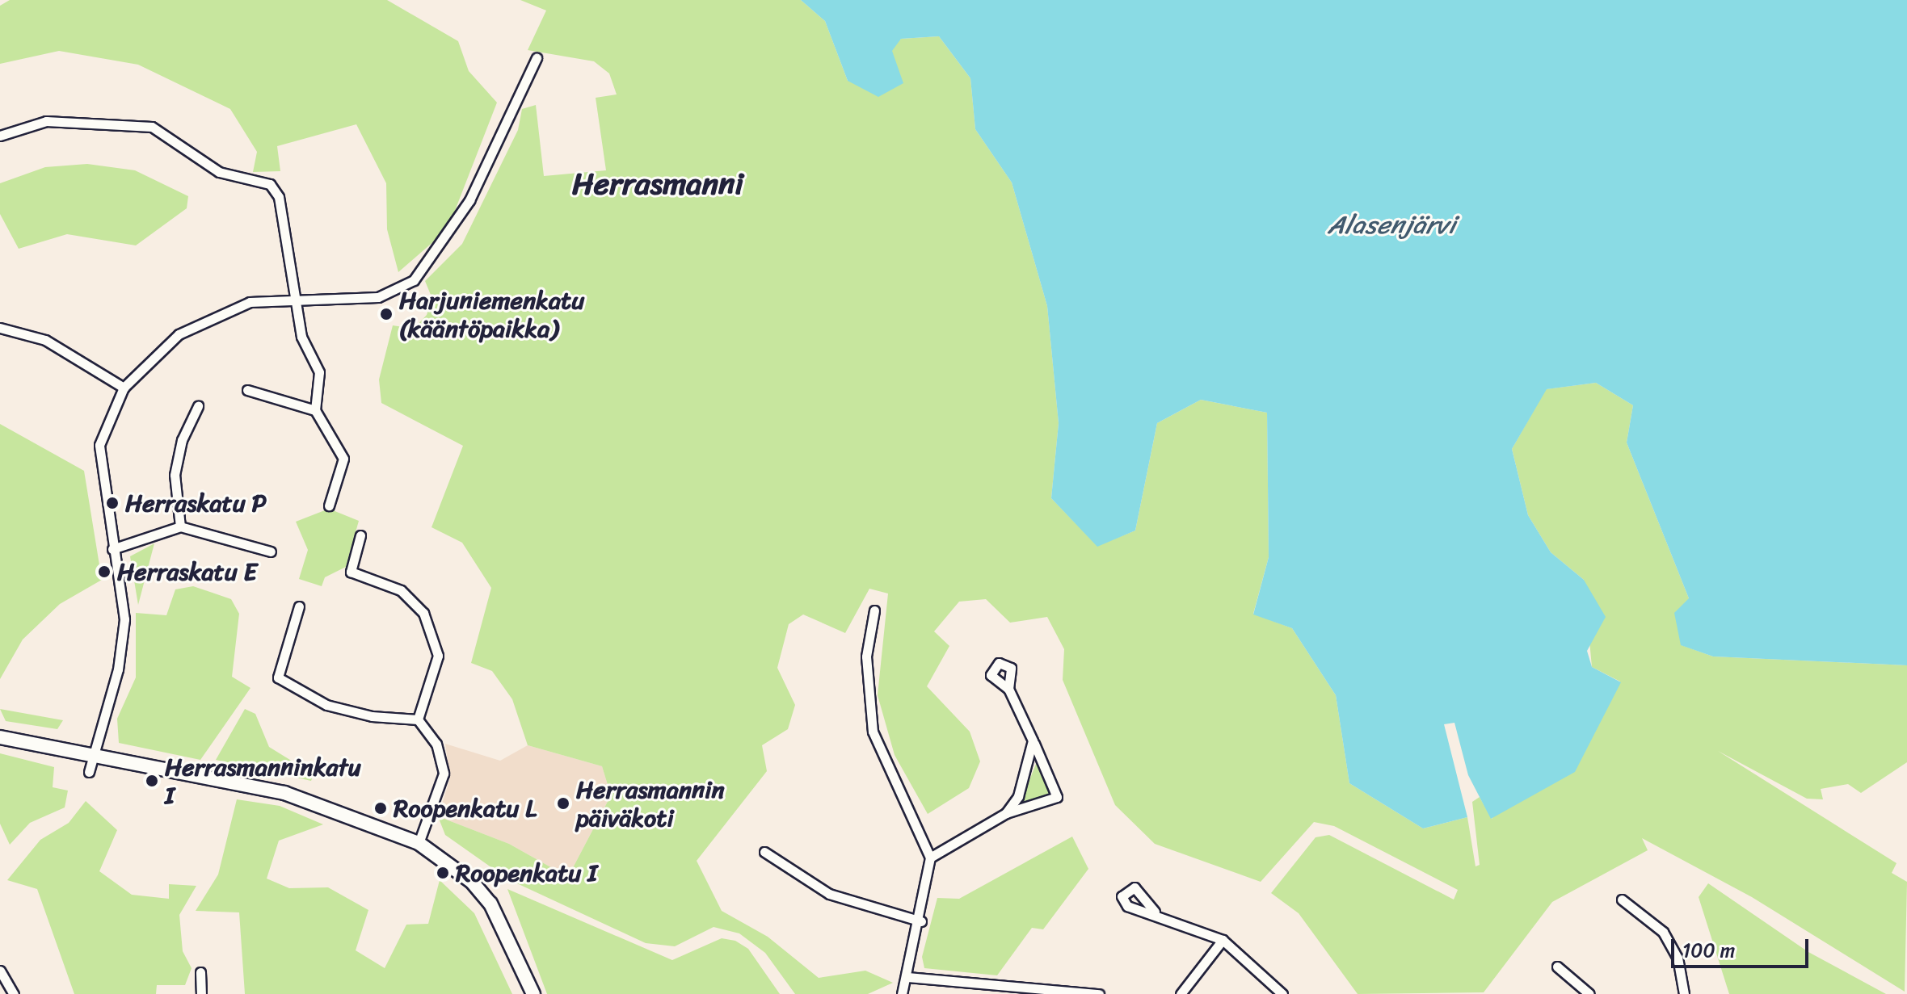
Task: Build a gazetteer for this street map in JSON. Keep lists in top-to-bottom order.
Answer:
{
  "districts": ["Herrasmanni"],
  "water": ["Alasenjärvi"],
  "places": [
    "Harjuniemenkatu (kääntöpaikka)",
    "Herraskatu P",
    "Herraskatu E",
    "Herrasmanninkatu I",
    "Herrasmannin päiväkoti",
    "Roopenkatu L",
    "Roopenkatu I"
  ],
  "scale_bar": "100 m"
}
